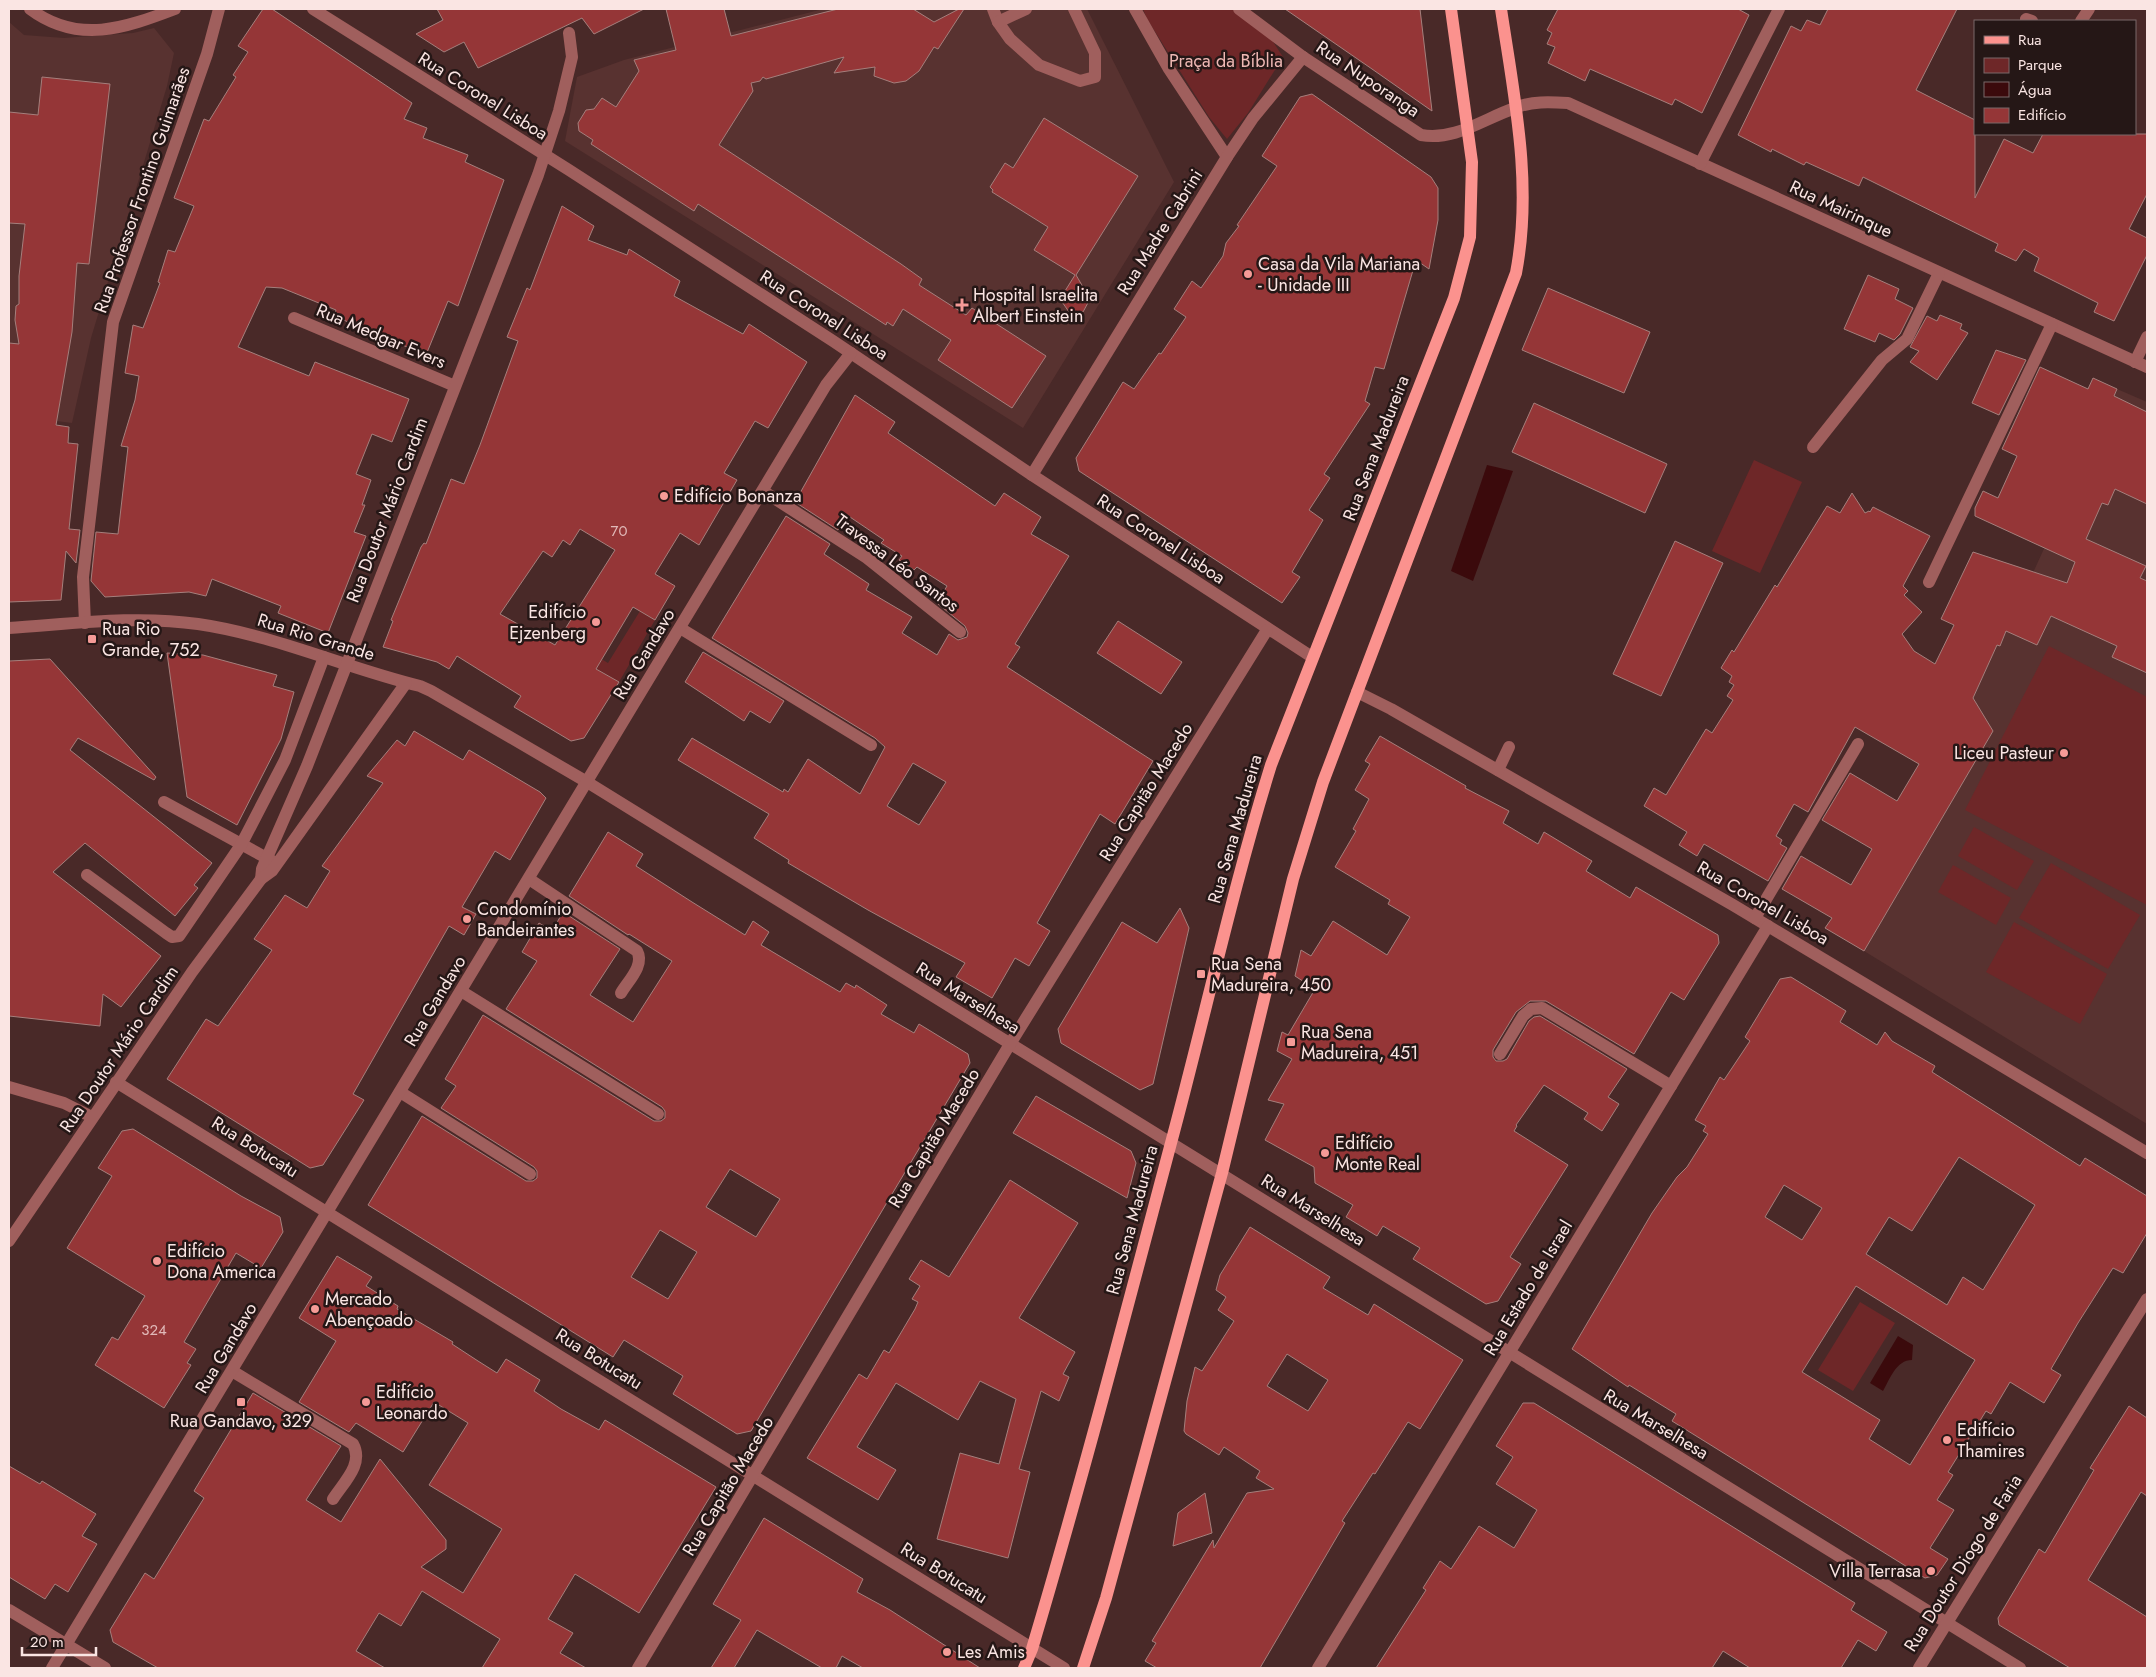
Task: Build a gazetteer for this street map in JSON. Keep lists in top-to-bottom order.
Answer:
{
  "streets": {
    "main road": ["Rua Sena Madureira"],
    "street": [
      "Rua Nuporanga",
      "Rua Coronel Lisboa",
      "Rua Professor Frontino Guimarães",
      "Rua Mairinque",
      "Rua Madre Cabrini",
      "Rua Medgar Evers",
      "Rua Doutor Mário Cardim",
      "Travessa Léo Santos",
      "Rua Rio Grande",
      "Rua Gandavo",
      "Rua Capitão Macedo",
      "Rua Marselhesa",
      "Rua Botucatu",
      "Rua Estado de Israel",
      "Rua Doutor Diogo de Faria"
    ]
  },
  "crossings": [
    ["Rua Nuporanga", "Rua Mairinque"],
    ["Rua Nuporanga", "Rua Sena Madureira"],
    ["Rua Coronel Lisboa", "Rua Madre Cabrini"],
    ["Rua Coronel Lisboa", "Rua Sena Madureira"],
    ["Rua Coronel Lisboa", "Rua Doutor Mário Cardim"],
    ["Rua Coronel Lisboa", "Rua Gandavo"],
    ["Rua Coronel Lisboa", "Rua Capitão Macedo"],
    ["Rua Coronel Lisboa", "Rua Estado de Israel"],
    ["Rua Professor Frontino Guimarães", "Rua Rio Grande"],
    ["Rua Medgar Evers", "Rua Doutor Mário Cardim"],
    ["Rua Sena Madureira", "Rua Marselhesa"],
    ["Rua Sena Madureira", "Rua Botucatu"],
    ["Rua Doutor Mário Cardim", "Rua Rio Grande"],
    ["Rua Doutor Mário Cardim", "Rua Botucatu"],
    ["Travessa Léo Santos", "Rua Gandavo"],
    ["Rua Rio Grande", "Rua Gandavo"],
    ["Rua Rio Grande", "Rua Marselhesa"],
    ["Rua Gandavo", "Rua Marselhesa"],
    ["Rua Gandavo", "Rua Botucatu"],
    ["Rua Capitão Macedo", "Rua Marselhesa"],
    ["Rua Capitão Macedo", "Rua Botucatu"],
    ["Rua Marselhesa", "Rua Estado de Israel"],
    ["Rua Marselhesa", "Rua Doutor Diogo de Faria"]
  ],
  "parks": ["Praça da Bíblia"],
  "places": {
    "other": [
      "Casa da Vila Mariana - Unidade III",
      "Edifício Bonanza",
      "Edifício Ejzenberg",
      "Liceu Pasteur",
      "Condomínio Bandeirantes",
      "Edifício Monte Real",
      "Edifício Dona America",
      "Mercado Abençoado",
      "Edifício Leonardo",
      "Edifício Thamires",
      "Villa Terrasa",
      "Les Amis"
    ],
    "health": ["Hospital Israelita Albert Einstein"],
    "transit": [
      "Rua Rio Grande, 752",
      "Rua Sena Madureira, 450",
      "Rua Sena Madureira, 451",
      "Rua Gandavo, 329"
    ]
  },
  "house_numbers": ["70", "324"],
  "legend": [
    "Rua",
    "Parque",
    "Água",
    "Edifício"
  ],
  "scale_bar": "20 m"
}
